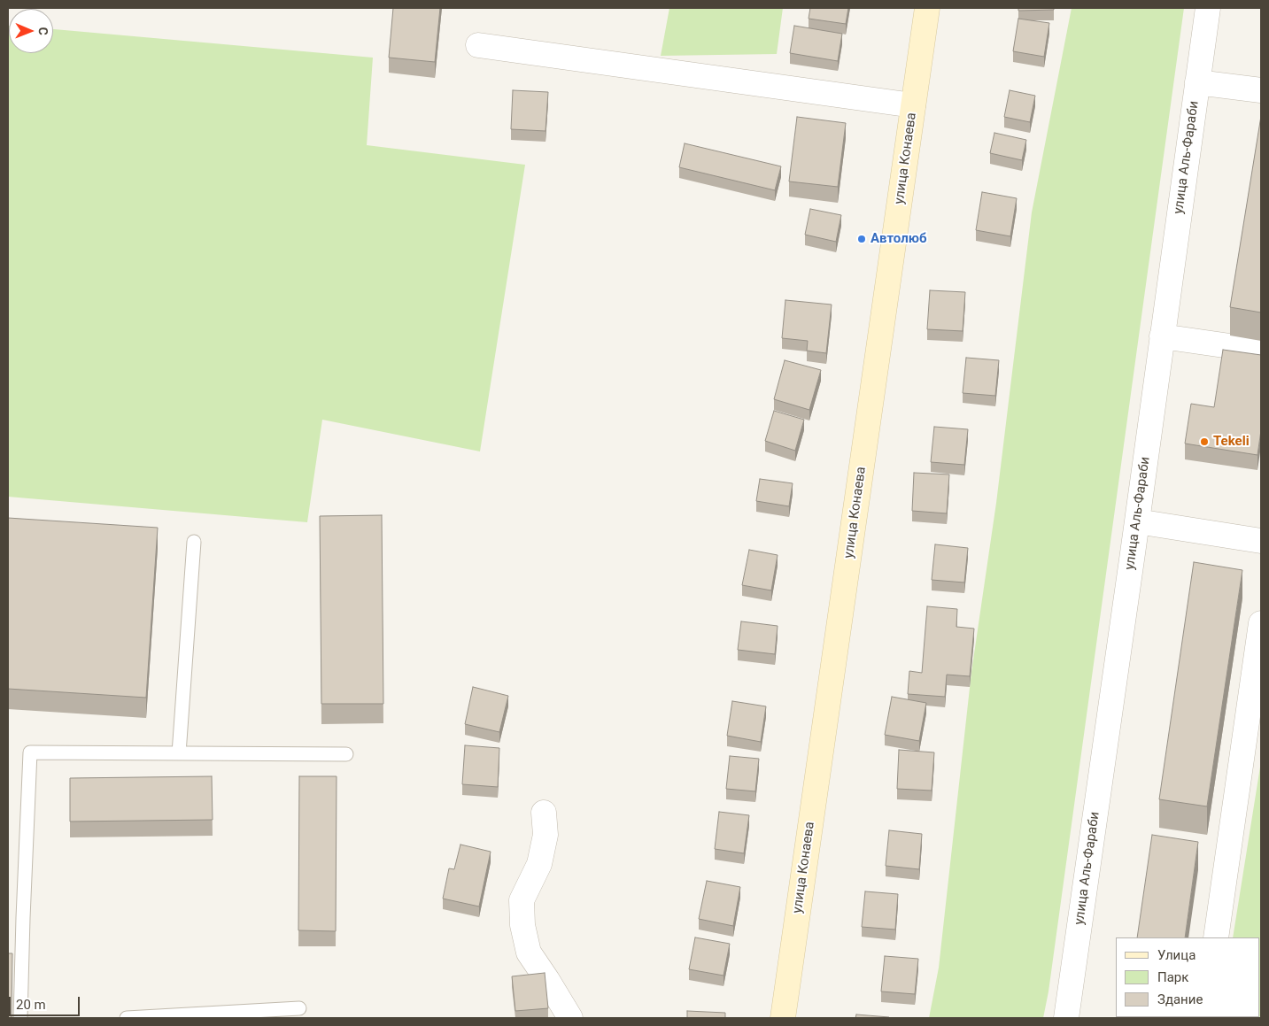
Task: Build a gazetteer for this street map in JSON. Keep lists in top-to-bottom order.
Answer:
{
  "streets": {
    "main road": ["улица Конаева"],
    "street": ["улица Аль-Фараби"]
  },
  "places": ["Автолюб", "Tekeli"],
  "legend": ["Улица", "Парк", "Здание"],
  "scale_bar": "20 m",
  "north": "right"
}
